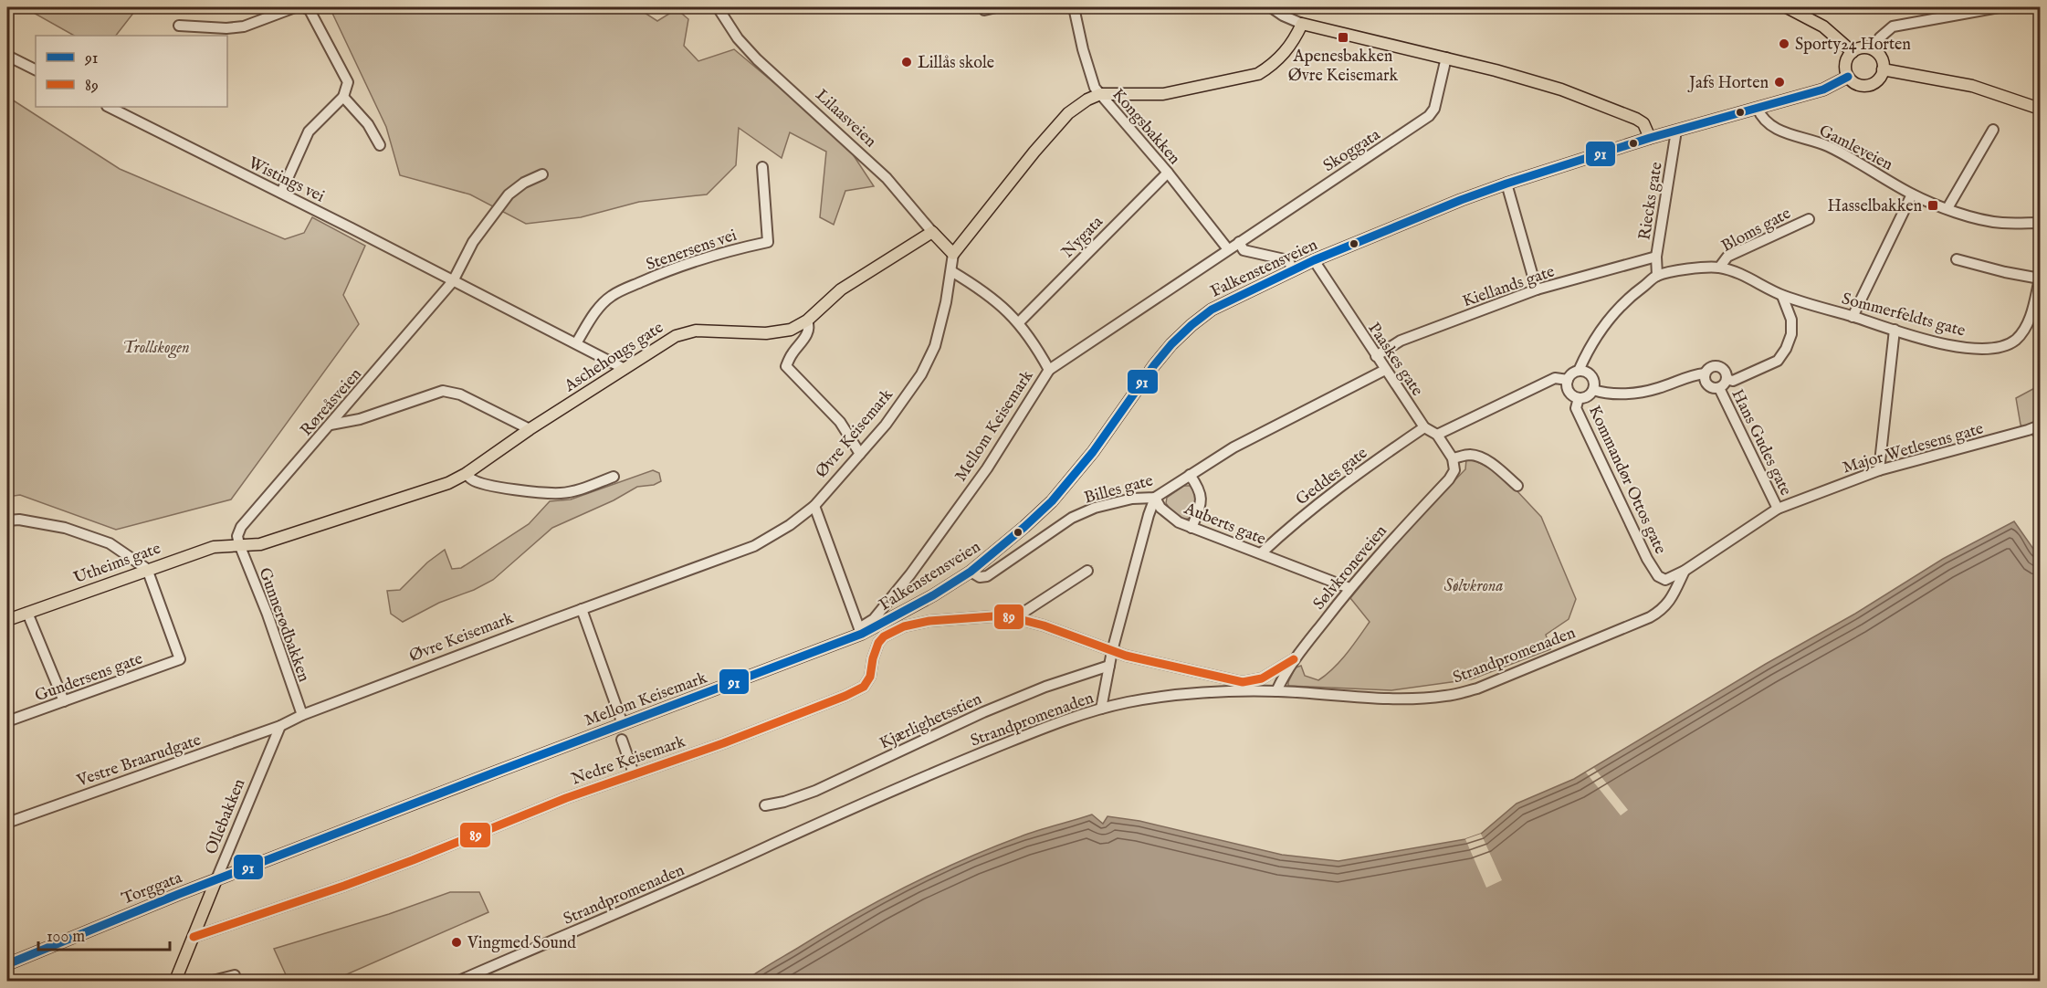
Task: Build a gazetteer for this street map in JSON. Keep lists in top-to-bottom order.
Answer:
{
  "streets": {
    "main road": [
      "Lilaasveien",
      "Falkenstensveien",
      "Aschehougs gate",
      "Mellom Keisemark",
      "Utheims gate",
      "Ollebakken",
      "Torggata"
    ],
    "street": [
      "Kongsbakken",
      "Gamleveien",
      "Skoggata",
      "Wistings vei",
      "Riecks gate",
      "Bloms gate",
      "Nygata",
      "Stenersens vei",
      "Kiellands gate",
      "Sommerfeldts gate",
      "Paaskes gate",
      "Røreåsveien",
      "Øvre Keisemark",
      "Hans Gudes gate",
      "Major Wetlesens gate",
      "Geddes gate",
      "Kommandør Ottos gate",
      "Billes gate",
      "Auberts gate",
      "Sølvkroneveien",
      "Gunnerødbakken",
      "Strandpromenaden",
      "Gundersens gate",
      "Kjærlighetsstien",
      "Vestre Braarudgate",
      "Nedre Keisemark"
    ]
  },
  "crossings": [
    ["Lilaasveien", "Aschehougs gate"],
    ["Lilaasveien", "Øvre Keisemark"],
    ["Kongsbakken", "Skoggata"],
    ["Kongsbakken", "Nygata"],
    ["Gamleveien", "Falkenstensveien"],
    ["Skoggata", "Mellom Keisemark"],
    ["Wistings vei", "Stenersens vei"],
    ["Wistings vei", "Aschehougs gate"],
    ["Wistings vei", "Røreåsveien"],
    ["Riecks gate", "Falkenstensveien"],
    ["Riecks gate", "Kiellands gate"],
    ["Bloms gate", "Sommerfeldts gate"],
    ["Nygata", "Mellom Keisemark"],
    ["Falkenstensveien", "Paaskes gate"],
    ["Falkenstensveien", "Mellom Keisemark"],
    ["Falkenstensveien", "Billes gate"],
    ["Kiellands gate", "Paaskes gate"],
    ["Aschehougs gate", "Røreåsveien"],
    ["Aschehougs gate", "Utheims gate"],
    ["Aschehougs gate", "Gunnerødbakken"],
    ["Paaskes gate", "Geddes gate"],
    ["Paaskes gate", "Billes gate"],
    ["Paaskes gate", "Sølvkroneveien"],
    ["Røreåsveien", "Utheims gate"],
    ["Røreåsveien", "Gunnerødbakken"],
    ["Mellom Keisemark", "Øvre Keisemark"],
    ["Mellom Keisemark", "Ollebakken"],
    ["Mellom Keisemark", "Torggata"],
    ["Øvre Keisemark", "Gunnerødbakken"],
    ["Øvre Keisemark", "Vestre Braarudgate"],
    ["Øvre Keisemark", "Ollebakken"],
    ["Hans Gudes gate", "Major Wetlesens gate"],
    ["Major Wetlesens gate", "Kommandør Ottos gate"],
    ["Major Wetlesens gate", "Strandpromenaden"],
    ["Geddes gate", "Auberts gate"],
    ["Kommandør Ottos gate", "Strandpromenaden"],
    ["Billes gate", "Auberts gate"],
    ["Auberts gate", "Sølvkroneveien"],
    ["Utheims gate", "Gunnerødbakken"],
    ["Utheims gate", "Gundersens gate"],
    ["Sølvkroneveien", "Strandpromenaden"],
    ["Sølvkroneveien", "Nedre Keisemark"],
    ["Vestre Braarudgate", "Ollebakken"],
    ["Nedre Keisemark", "Ollebakken"],
    ["Ollebakken", "Torggata"]
  ],
  "parks": ["Trollskogen", "Sølvkrona"],
  "places": {
    "transit": ["Apenesbakken Øvre Keisemark", "Hasselbakken"],
    "other": [
      "Sporty24 Horten",
      "Lillås skole",
      "Jafs Horten",
      "Vingmed Sound"
    ]
  },
  "lines": ["transit line 91", "transit line 89"],
  "legend": ["91", "89"],
  "scale_bar": "100 m"
}
